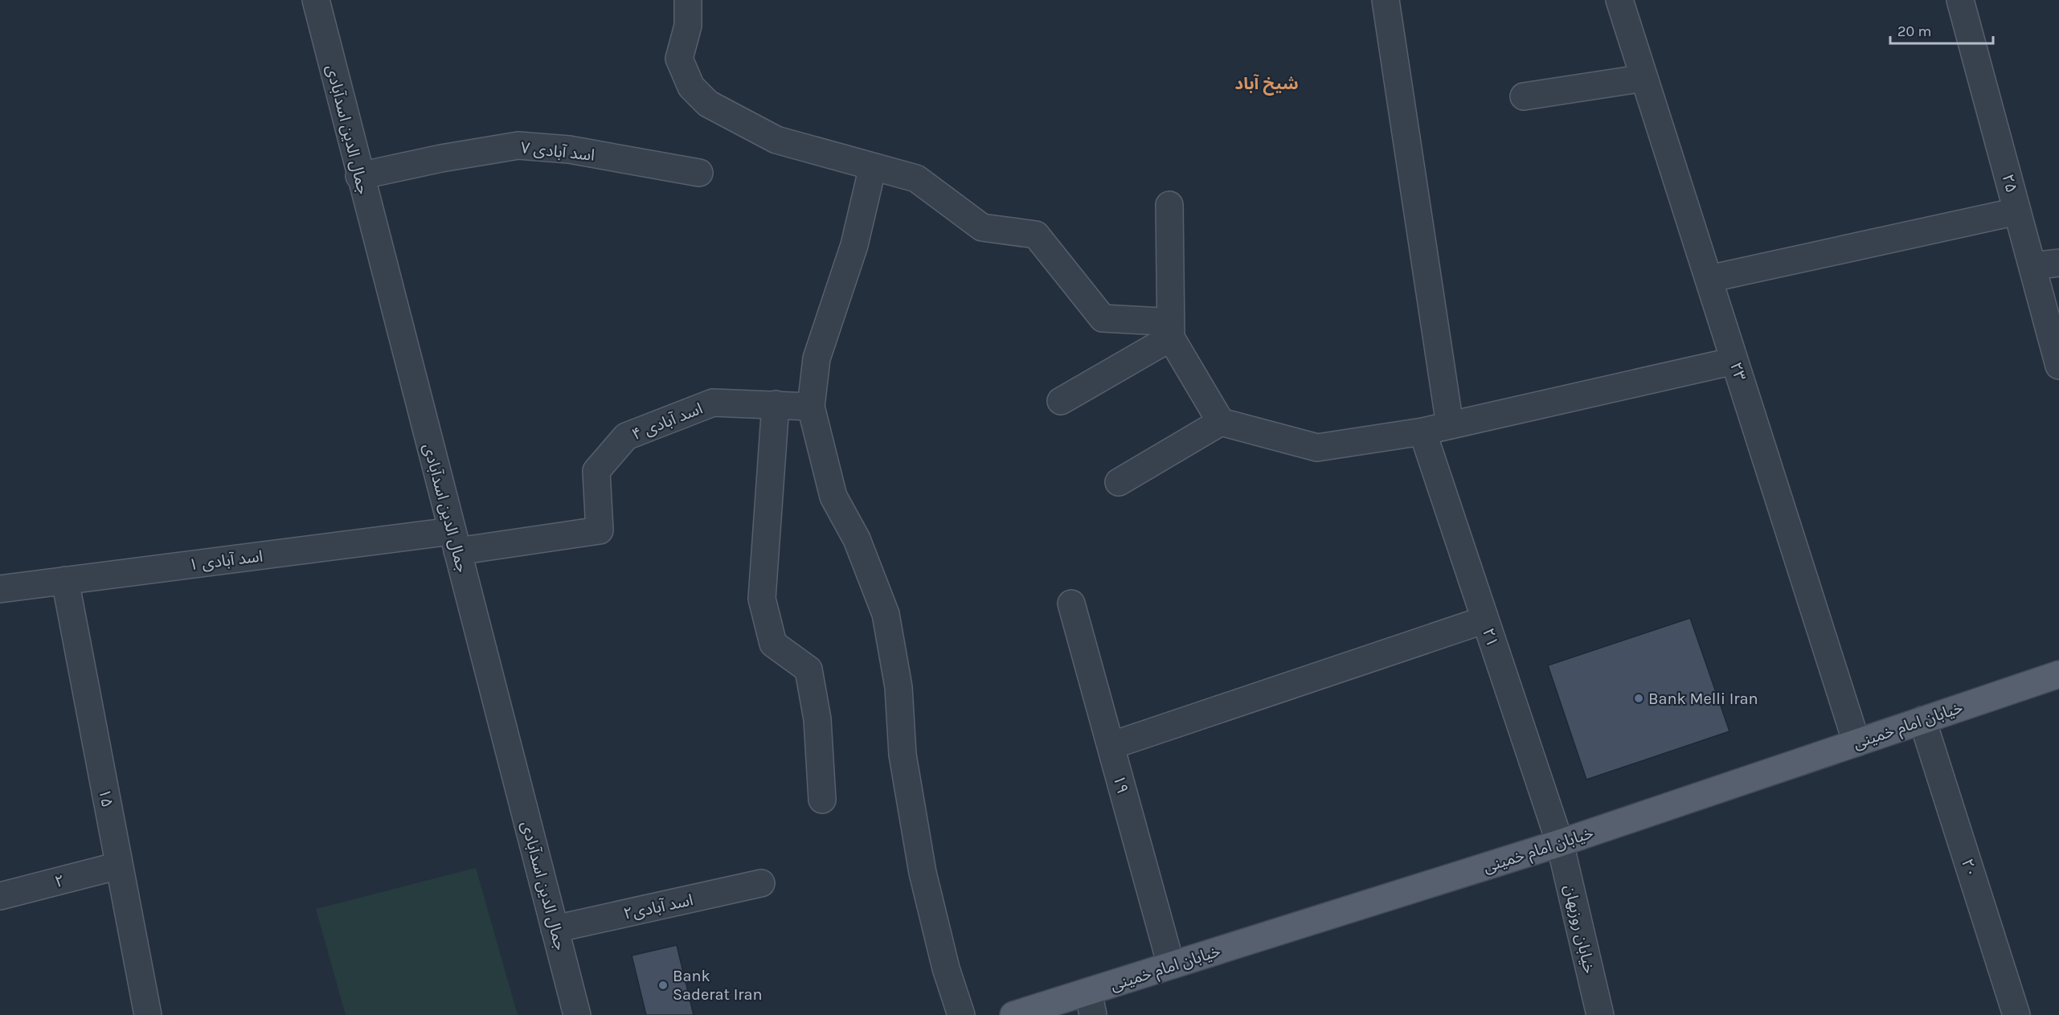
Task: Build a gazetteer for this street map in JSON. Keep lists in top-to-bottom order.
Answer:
{
  "streets": {
    "main road": ["خیابان امام خمینی"],
    "street": [
      "جمال الدین اسدآبادی",
      "اسد آبادی ۷",
      "۲۵",
      "۲۳",
      "اسد آبادی ۴",
      "اسد آبادی ۱",
      "۲۱",
      "۱۹",
      "۱۵",
      "۲۰",
      "۲",
      "اسد آبادی۲",
      "خیابان روزبهان"
    ]
  },
  "crossings": [
    ["جمال الدین اسدآبادی", "اسد آبادی ۷"],
    ["جمال الدین اسدآبادی", "اسد آبادی ۴"],
    ["جمال الدین اسدآبادی", "اسد آبادی ۱"],
    ["جمال الدین اسدآبادی", "اسد آبادی۲"],
    ["۲۳", "خیابان امام خمینی"],
    ["اسد آبادی ۴", "اسد آبادی ۱"],
    ["اسد آبادی ۱", "۱۵"],
    ["۲۱", "خیابان امام خمینی"],
    ["۲۱", "خیابان روزبهان"],
    ["خیابان امام خمینی", "۱۹"],
    ["خیابان امام خمینی", "۲۰"],
    ["خیابان امام خمینی", "خیابان روزبهان"],
    ["۱۵", "۲"]
  ],
  "districts": ["شیخ آباد"],
  "places": ["Bank Melli Iran", "Bank Saderat Iran"],
  "scale_bar": "20 m"
}
